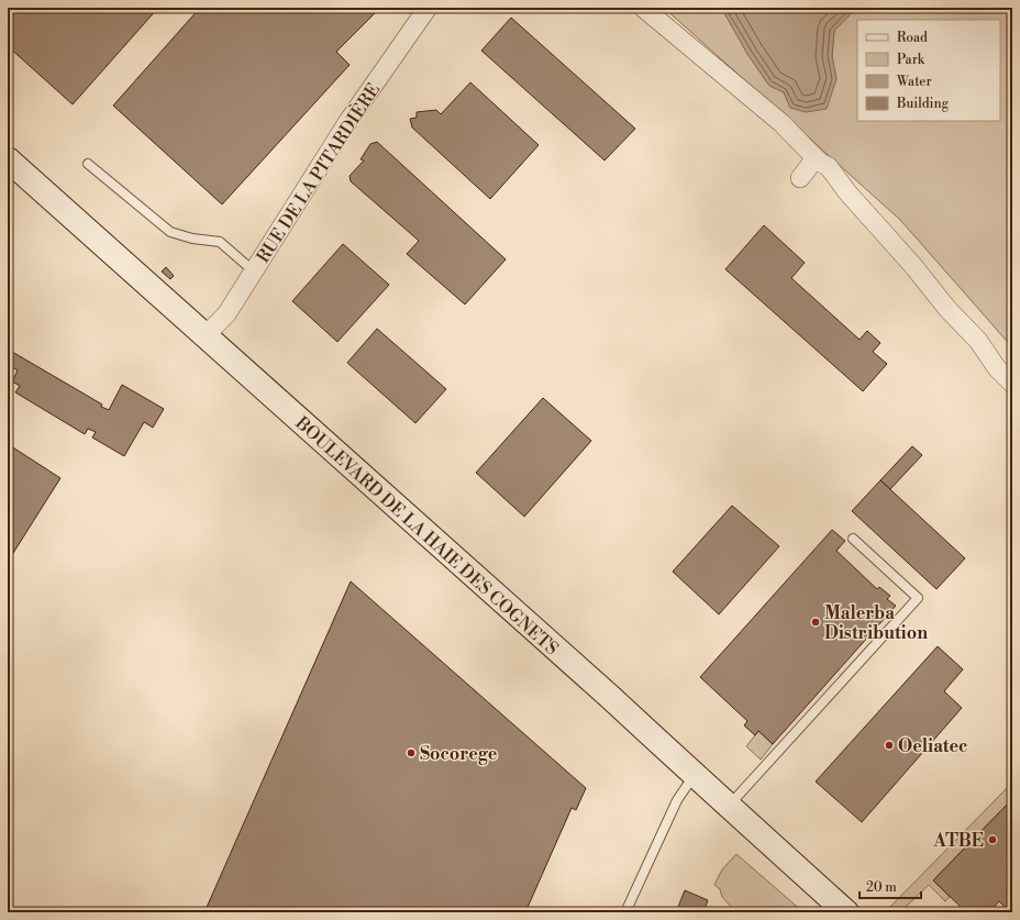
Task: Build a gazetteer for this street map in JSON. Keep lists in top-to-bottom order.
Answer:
{
  "streets": {
    "main road": ["BOULEVARD DE LA HAIE DES COGNETS"],
    "street": ["RUE DE LA PITARDIÈRE"]
  },
  "crossings": [
    ["RUE DE LA PITARDIÈRE", "BOULEVARD DE LA HAIE DES COGNETS"]
  ],
  "places": [
    "Malerba Distribution",
    "Oeliatec",
    "Socorege",
    "ATBE"
  ],
  "legend": [
    "Road",
    "Park",
    "Water",
    "Building"
  ],
  "scale_bar": "20 m"
}
